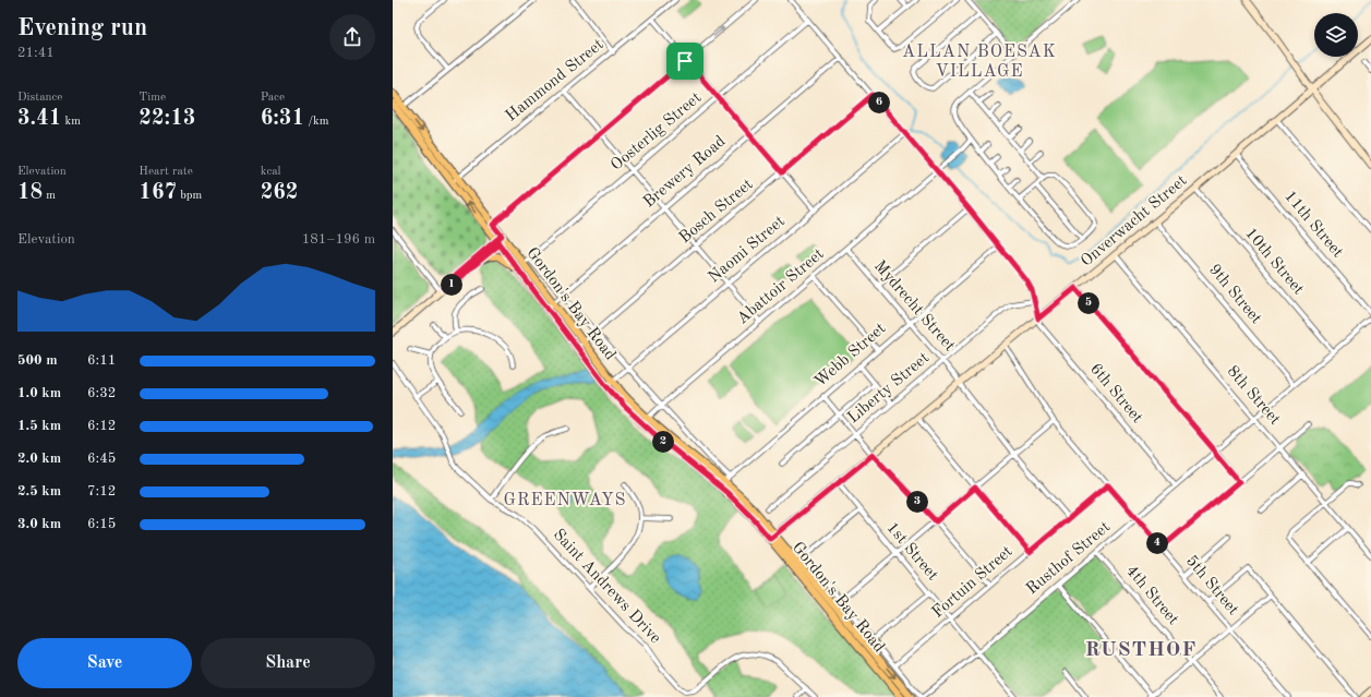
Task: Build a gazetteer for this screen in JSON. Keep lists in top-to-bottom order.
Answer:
{
  "streets": {
    "main road": ["Gordon's Bay Road"],
    "street": [
      "Hammond Street",
      "Oosterlig Street",
      "Brewery Road",
      "Bosch Street",
      "Onverwacht Street",
      "11th Street",
      "Naomi Street",
      "10th Street",
      "Abattoir Street",
      "9th Street",
      "Mydrecht Street",
      "Webb Street",
      "Liberty Street",
      "6th Street",
      "8th Street",
      "1st Street",
      "Rusthof Street",
      "Fortuin Street",
      "5th Street",
      "Saint Andrews Drive",
      "4th Street"
    ]
  },
  "crossings": [
    ["Hammond Street", "Gordon's Bay Road"],
    ["Oosterlig Street", "Gordon's Bay Road"],
    ["Oosterlig Street", "6th Street"],
    ["Brewery Road", "Gordon's Bay Road"],
    ["Brewery Road", "6th Street"],
    ["Bosch Street", "Gordon's Bay Road"],
    ["Bosch Street", "6th Street"],
    ["Onverwacht Street", "11th Street"],
    ["Onverwacht Street", "10th Street"],
    ["Onverwacht Street", "9th Street"],
    ["Onverwacht Street", "Gordon's Bay Road"],
    ["Onverwacht Street", "Mydrecht Street"],
    ["Onverwacht Street", "6th Street"],
    ["Onverwacht Street", "8th Street"],
    ["Onverwacht Street", "1st Street"],
    ["Onverwacht Street", "5th Street"],
    ["Naomi Street", "Gordon's Bay Road"],
    ["Naomi Street", "6th Street"],
    ["10th Street", "Rusthof Street"],
    ["Abattoir Street", "Gordon's Bay Road"],
    ["Abattoir Street", "Mydrecht Street"],
    ["Abattoir Street", "6th Street"],
    ["9th Street", "Rusthof Street"],
    ["Gordon's Bay Road", "Webb Street"],
    ["Mydrecht Street", "Webb Street"],
    ["Mydrecht Street", "Liberty Street"],
    ["Webb Street", "6th Street"],
    ["Liberty Street", "6th Street"],
    ["6th Street", "Rusthof Street"],
    ["8th Street", "Rusthof Street"],
    ["1st Street", "Rusthof Street"],
    ["1st Street", "Fortuin Street"],
    ["Rusthof Street", "5th Street"],
    ["Rusthof Street", "4th Street"],
    ["Fortuin Street", "5th Street"]
  ],
  "districts": ["ALLAN BOESAK VILLAGE", "GREENWAYS", "RUSTHOF"],
  "page": {
    "heading": ["Evening run", "21:41"],
    "stats": [
      ["Distance", "3.41 km"],
      ["Time", "22:13"],
      ["Pace", "6:31 /km"],
      ["Elevation", "18 m"],
      ["Heart rate", "167 bpm"],
      ["kcal", "262"]
    ],
    "pins": [
      "6",
      "1",
      "5",
      "2",
      "3",
      "4"
    ],
    "chart": ["Elevation", "181–196 m"],
    "list": [
      {
        "name": "500 m",
        "note": "6:11"
      },
      {
        "name": "1.0 km",
        "note": "6:32"
      },
      {
        "name": "1.5 km",
        "note": "6:12"
      },
      {
        "name": "2.0 km",
        "note": "6:45"
      },
      {
        "name": "2.5 km",
        "note": "7:12"
      },
      {
        "name": "3.0 km",
        "note": "6:15"
      }
    ],
    "buttons": ["Save", "Share"]
  }
}
